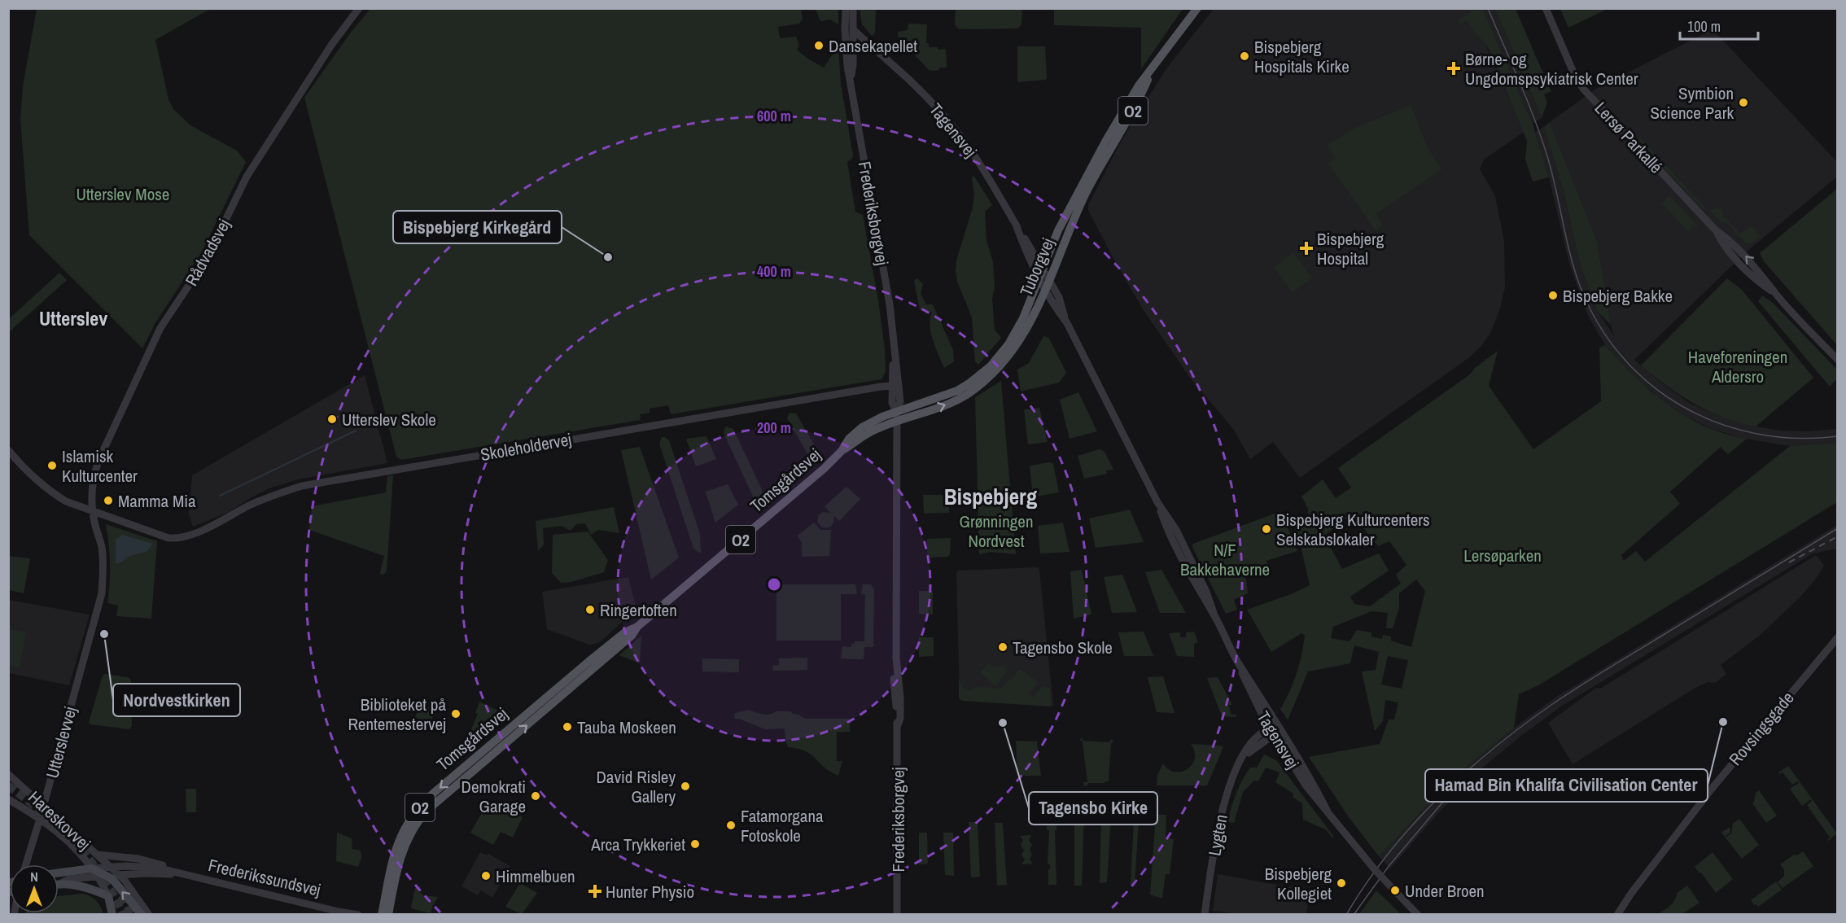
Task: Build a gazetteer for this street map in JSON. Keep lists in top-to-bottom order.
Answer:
{
  "streets": {
    "main road": [
      "O2",
      "Tuborgvej",
      "Tomsgårdsvej",
      "Frederikssundsvej"
    ],
    "street": [
      "Tagensvej",
      "Lersø Parkallé",
      "Frederiksborgvej",
      "Rådvadsvej",
      "Skoleholdervej",
      "Rovsingsgade",
      "Utterslevvej",
      "Hareskovvej",
      "Lygten"
    ]
  },
  "crossings": [
    ["Tagensvej", "Frederiksborgvej"],
    ["Tagensvej", "Tuborgvej"],
    ["Tagensvej", "Lygten"],
    ["Frederiksborgvej", "Tuborgvej"],
    ["Frederiksborgvej", "Skoleholdervej"],
    ["Frederiksborgvej", "Tomsgårdsvej"],
    ["Rådvadsvej", "Skoleholdervej"],
    ["Rådvadsvej", "Utterslevvej"],
    ["Tuborgvej", "Tomsgårdsvej"],
    ["Utterslevvej", "Hareskovvej"],
    ["Hareskovvej", "Frederikssundsvej"]
  ],
  "districts": ["Utterslev", "Bispebjerg"],
  "parks": [
    "Utterslev Mose",
    "Haveforeningen Aldersro",
    "Grønningen Nordvest",
    "N/F Bakkehaverne",
    "Lersøparken"
  ],
  "places": {
    "other": [
      "Dansekapellet",
      "Bispebjerg Hospitals Kirke",
      "Symbion Science Park",
      "Bispebjerg Kirkegård",
      "Bispebjerg Bakke",
      "Utterslev Skole",
      "Islamisk Kulturcenter",
      "Mamma Mia",
      "Bispebjerg Kulturcenters Selskabslokaler",
      "Ringertoften",
      "Nordvestkirken",
      "Tagensbo Skole",
      "Biblioteket på Rentemestervej",
      "Hamad Bin Khalifa Civilisation Center",
      "Tagensbo Kirke",
      "Tauba Moskeen",
      "David Risley Gallery",
      "Demokrati Garage",
      "Fatamorgana Fotoskole",
      "Arca Trykkeriet",
      "Himmelbuen",
      "Bispebjerg Kollegiet",
      "Under Broen"
    ],
    "health": ["Børne- og Ungdomspsykiatrisk Center", "Bispebjerg Hospital", "Hunter Physio"]
  },
  "scale_bar": "100 m",
  "north": "top",
  "rings": ["600 m", "400 m", "200 m"]
}
